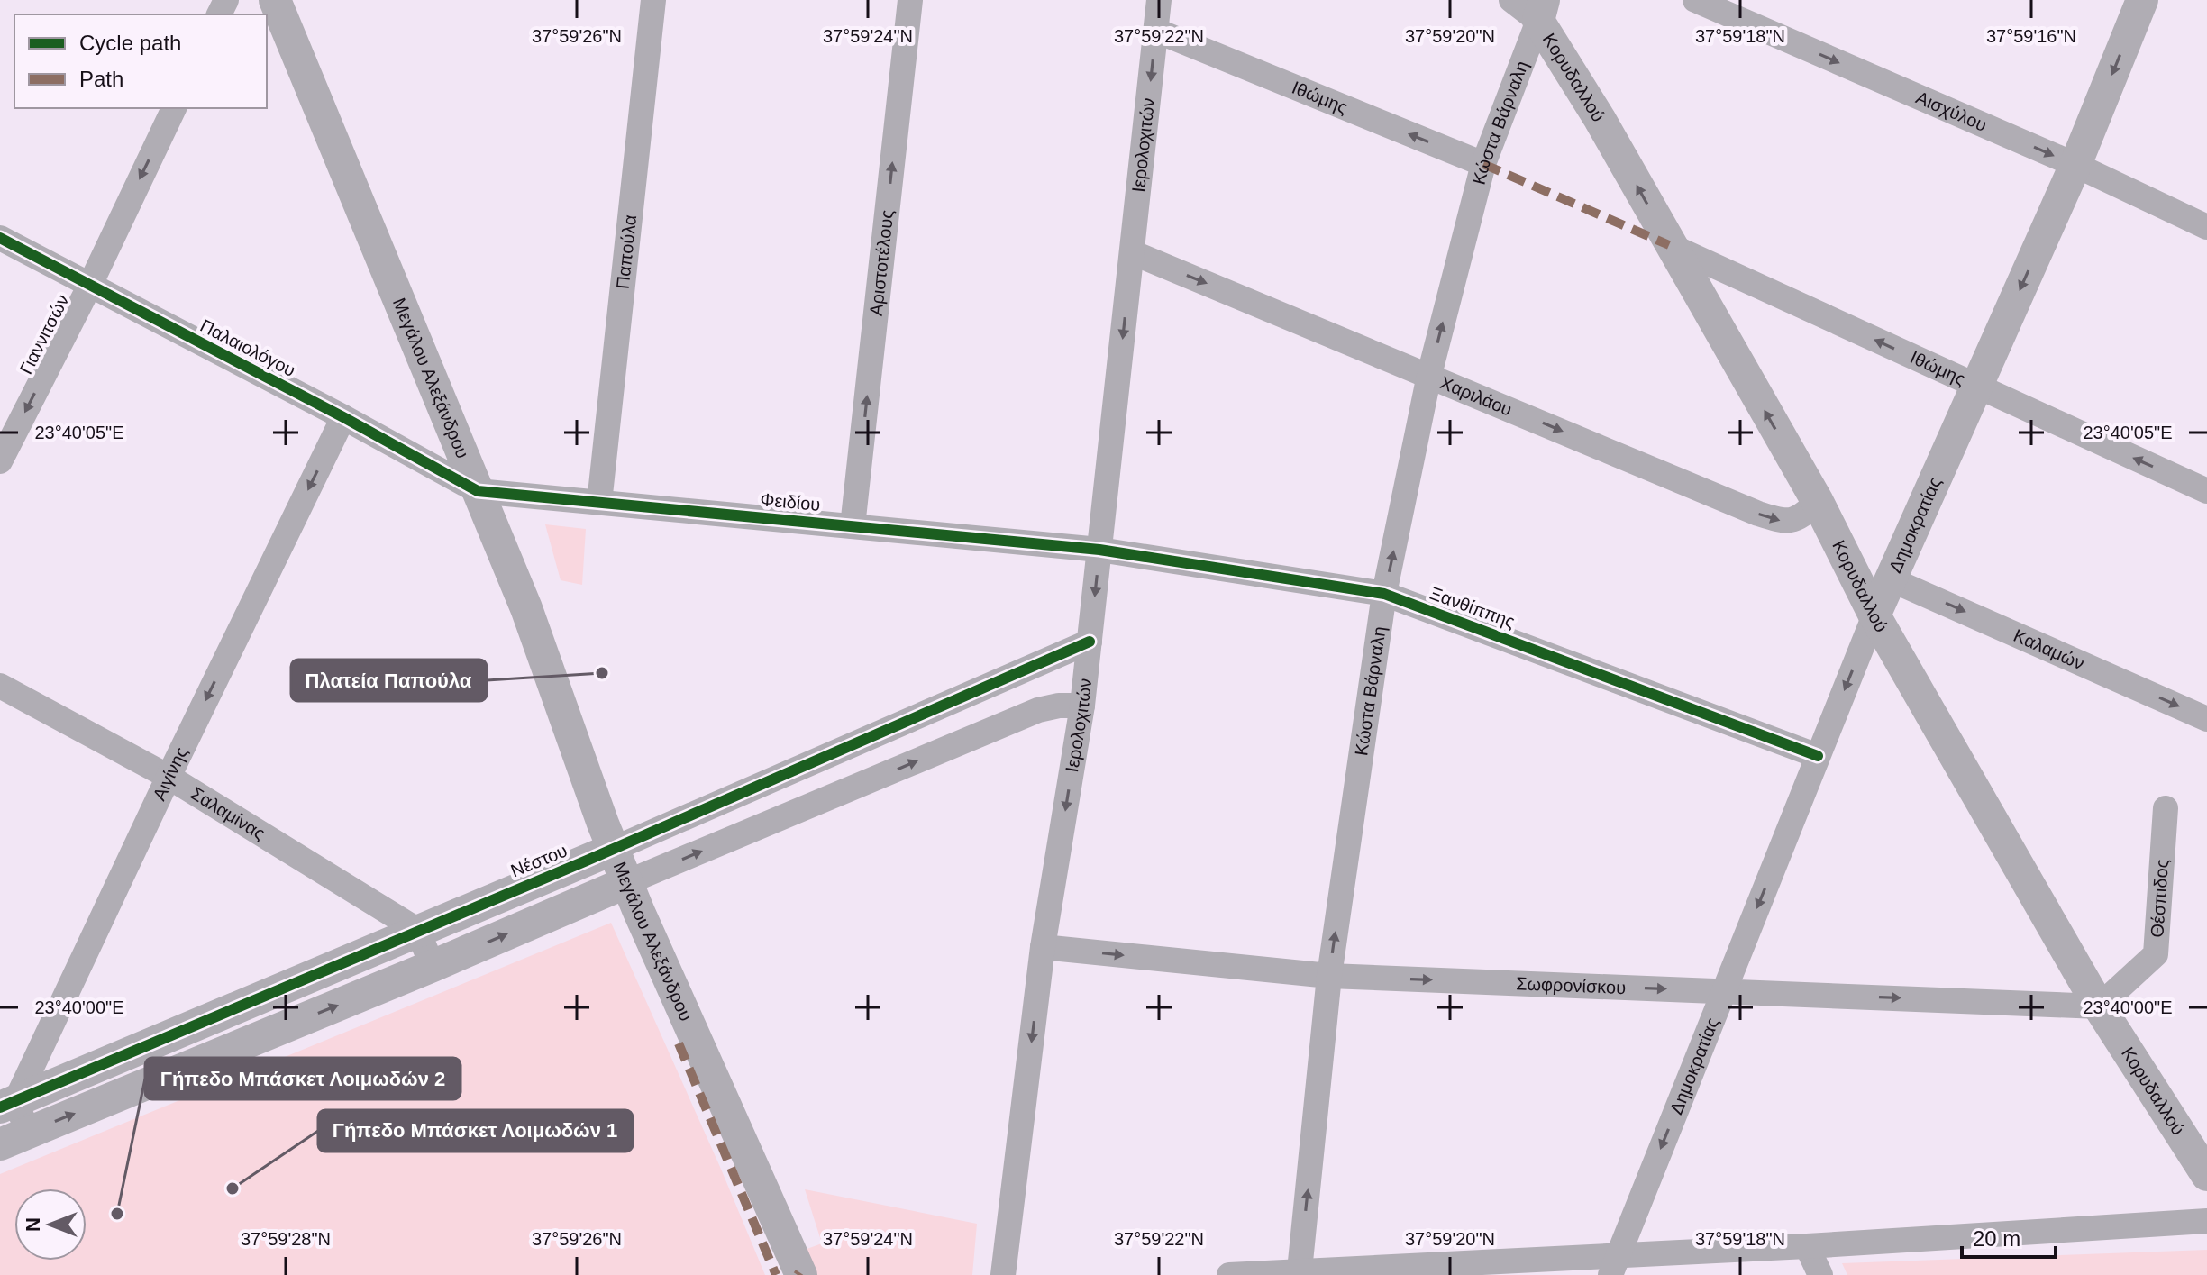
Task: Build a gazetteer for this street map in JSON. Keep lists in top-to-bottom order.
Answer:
{
  "streets": {
    "street": [
      "Κορυδαλλού",
      "Ιθώμης",
      "Αισχύλου",
      "Κώστα Βάρναλη",
      "Ιερολοχιτών",
      "Παπούλα",
      "Αριστοτέλους",
      "Γιαννιτσών",
      "Παλαιολόγου",
      "Μεγάλου Αλεξάνδρου",
      "Χαριλάου",
      "Φειδίου",
      "Δημοκρατίας",
      "Ξανθίππης",
      "Καλαμών",
      "Αιγίνης",
      "Σαλαμίνας",
      "Νέστου",
      "Θέσπιδος",
      "Σωφρονίσκου"
    ]
  },
  "crossings": [
    ["Κορυδαλλού", "Ιθώμης"],
    ["Κορυδαλλού", "Κώστα Βάρναλη"],
    ["Κορυδαλλού", "Χαριλάου"],
    ["Κορυδαλλού", "Δημοκρατίας"],
    ["Κορυδαλλού", "Θέσπιδος"],
    ["Κορυδαλλού", "Σωφρονίσκου"],
    ["Ιθώμης", "Κώστα Βάρναλη"],
    ["Ιθώμης", "Ιερολοχιτών"],
    ["Ιθώμης", "Δημοκρατίας"],
    ["Αισχύλου", "Δημοκρατίας"],
    ["Κώστα Βάρναλη", "Χαριλάου"],
    ["Κώστα Βάρναλη", "Ξανθίππης"],
    ["Κώστα Βάρναλη", "Σωφρονίσκου"],
    ["Ιερολοχιτών", "Χαριλάου"],
    ["Ιερολοχιτών", "Φειδίου"],
    ["Ιερολοχιτών", "Ξανθίππης"],
    ["Ιερολοχιτών", "Νέστου"],
    ["Ιερολοχιτών", "Σωφρονίσκου"],
    ["Παπούλα", "Φειδίου"],
    ["Αριστοτέλους", "Φειδίου"],
    ["Γιαννιτσών", "Παλαιολόγου"],
    ["Παλαιολόγου", "Μεγάλου Αλεξάνδρου"],
    ["Παλαιολόγου", "Φειδίου"],
    ["Παλαιολόγου", "Αιγίνης"],
    ["Μεγάλου Αλεξάνδρου", "Φειδίου"],
    ["Μεγάλου Αλεξάνδρου", "Νέστου"],
    ["Φειδίου", "Ξανθίππης"],
    ["Δημοκρατίας", "Ξανθίππης"],
    ["Δημοκρατίας", "Καλαμών"],
    ["Δημοκρατίας", "Σωφρονίσκου"],
    ["Αιγίνης", "Σαλαμίνας"],
    ["Αιγίνης", "Νέστου"],
    ["Σαλαμίνας", "Νέστου"],
    ["Θέσπιδος", "Σωφρονίσκου"]
  ],
  "one_way": [
    "Κορυδαλλού",
    "Ιθώμης",
    "Αισχύλου",
    "Κώστα Βάρναλη",
    "Ιερολοχιτών",
    "Αριστοτέλους",
    "Γιαννιτσών",
    "Χαριλάου",
    "Δημοκρατίας",
    "Καλαμών",
    "Αιγίνης",
    "Σωφρονίσκου"
  ],
  "places": ["Πλατεία Παπούλα", "Γήπεδο Μπάσκετ Λοιμωδών 1", "Γήπεδο Μπάσκετ Λοιμωδών 2"],
  "legend": ["Cycle path", "Path"],
  "scale_bar": "20 m",
  "north": "left",
  "coordinates": [
    "37°59'26\"N",
    "37°59'24\"N",
    "37°59'22\"N",
    "37°59'20\"N",
    "37°59'18\"N",
    "37°59'16\"N",
    "23°40'05\"E",
    "23°40'00\"E",
    "37°59'28\"N"
  ]
}
